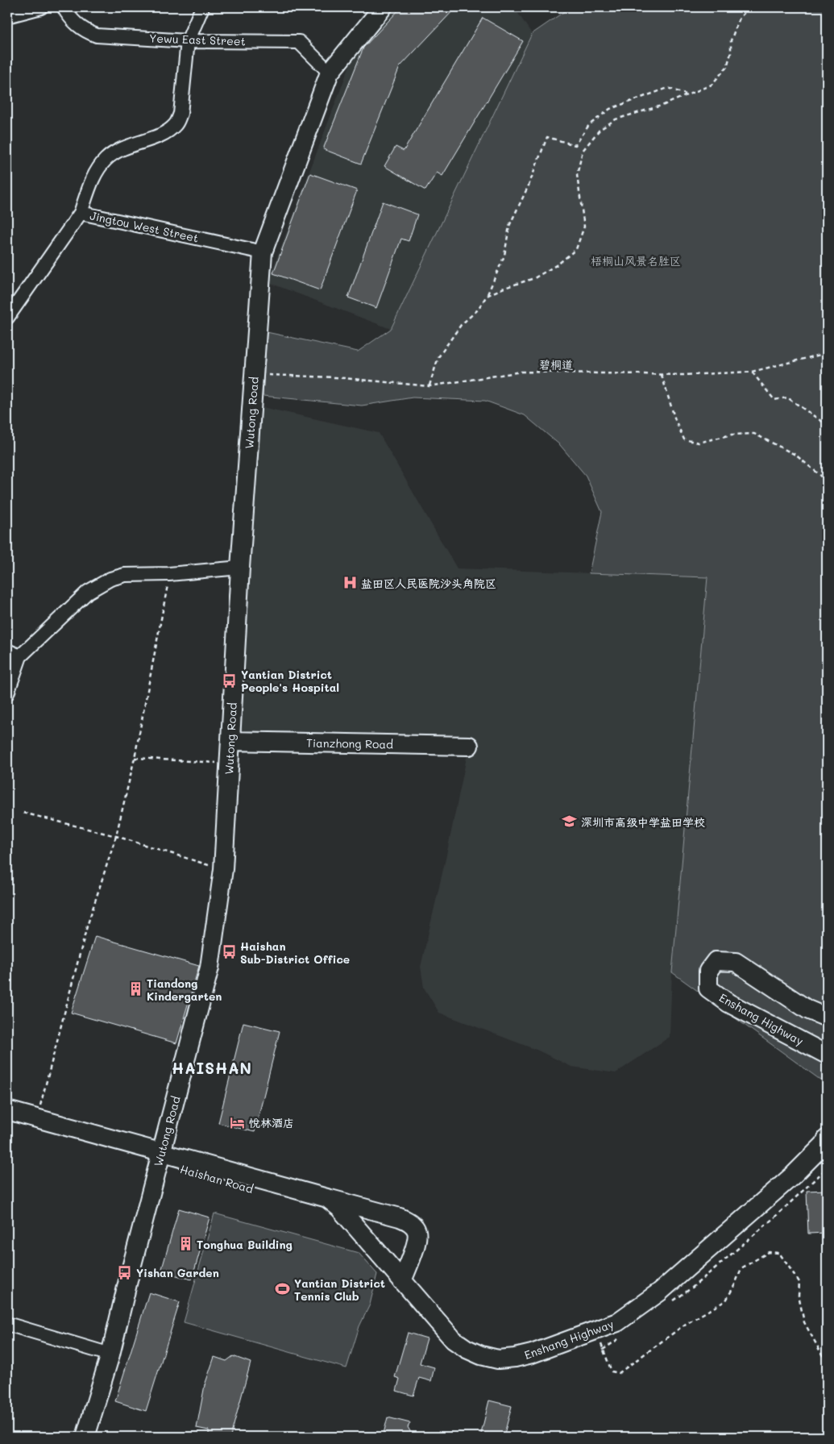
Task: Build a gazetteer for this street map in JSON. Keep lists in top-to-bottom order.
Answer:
{
  "streets": {
    "street": [
      "Yewu East Street",
      "Jingtou West Street",
      "Wutong Road",
      "Tianzhong Road",
      "Enshang Highway",
      "Haishan Road"
    ],
    "path": ["碧桐道"]
  },
  "crossings": [
    ["Yewu East Street", "Wutong Road"],
    ["Jingtou West Street", "Wutong Road"],
    ["Wutong Road", "Tianzhong Road"],
    ["Wutong Road", "Haishan Road"],
    ["Enshang Highway", "Haishan Road"]
  ],
  "districts": ["HAISHAN"],
  "parks": ["梧桐山风景名胜区"],
  "places": {
    "hospital": ["盐田区人民医院沙头角院区"],
    "bus stop": ["Yantian District People's Hospital", "Haishan Sub-District Office", "Yishan Garden"],
    "school or university": ["深圳市高级中学盐田学校"],
    "building": ["Tiandong Kindergarten", "Tonghua Building"],
    "hotel": ["悦林酒店"],
    "sports": ["Yantian District Tennis Club"]
  }
}
